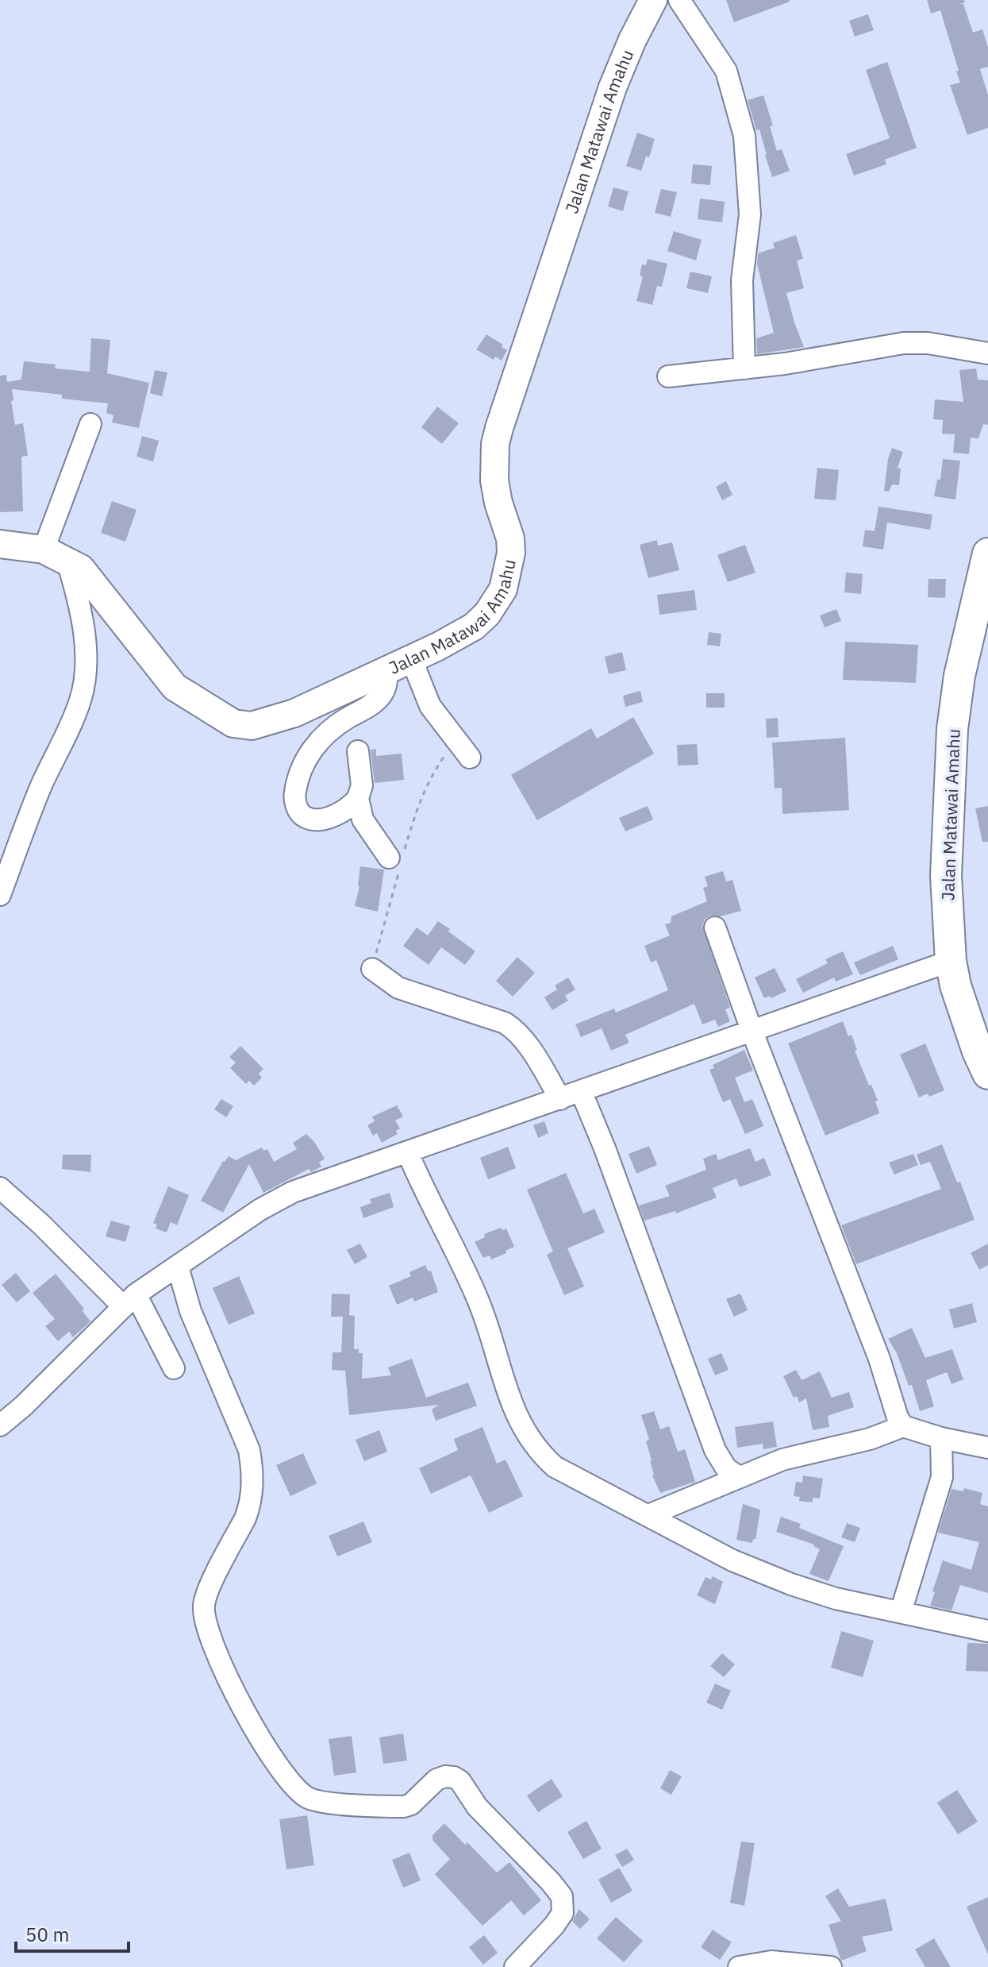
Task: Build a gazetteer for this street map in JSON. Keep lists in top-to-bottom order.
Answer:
{
  "streets": {
    "highway": ["Jalan Matawai Amahu"]
  },
  "scale_bar": "50 m"
}
